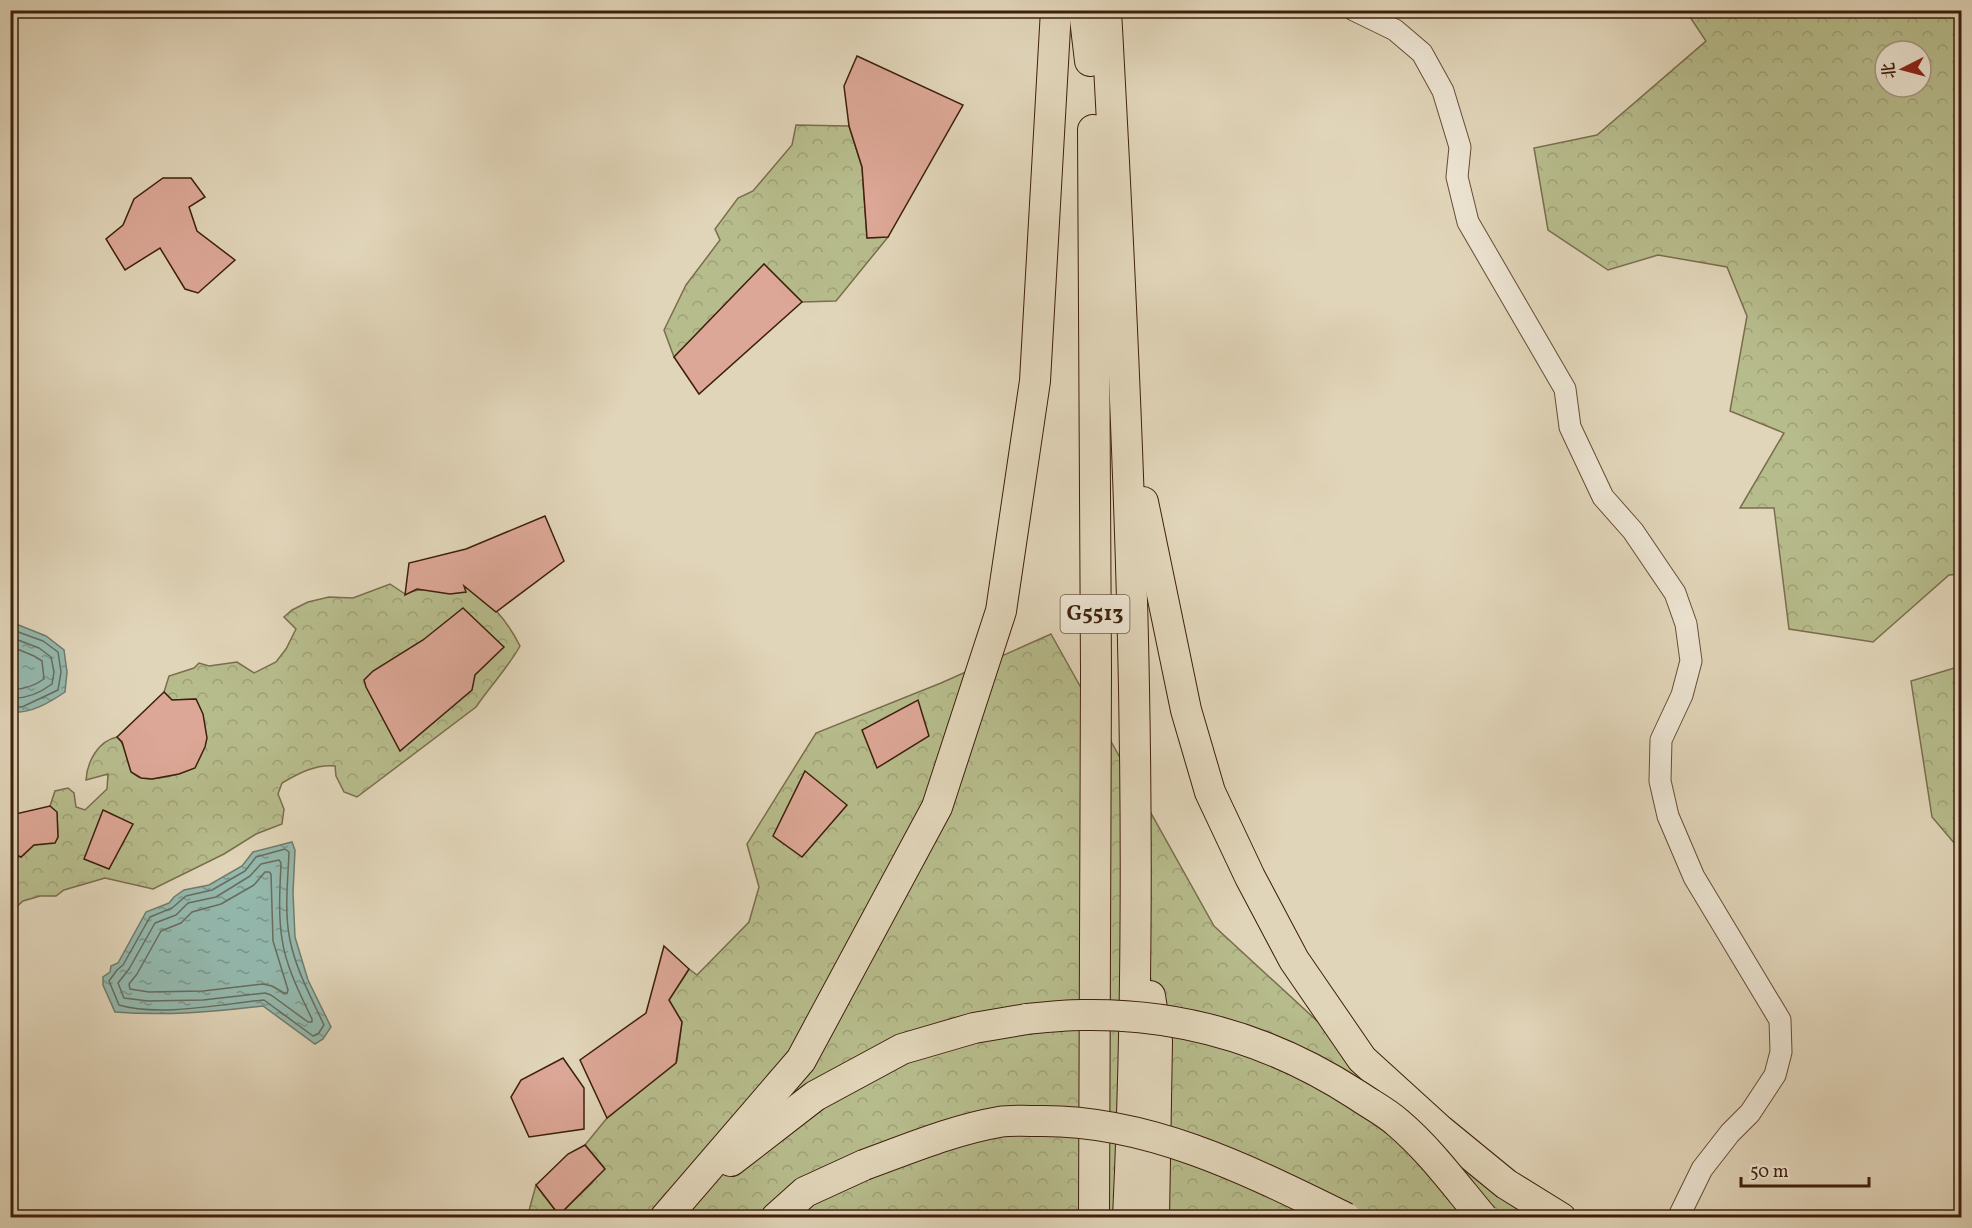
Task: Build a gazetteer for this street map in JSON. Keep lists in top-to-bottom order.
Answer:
{
  "streets": {
    "highway": ["G5513"]
  },
  "scale_bar": "50 m",
  "north": "left"
}
